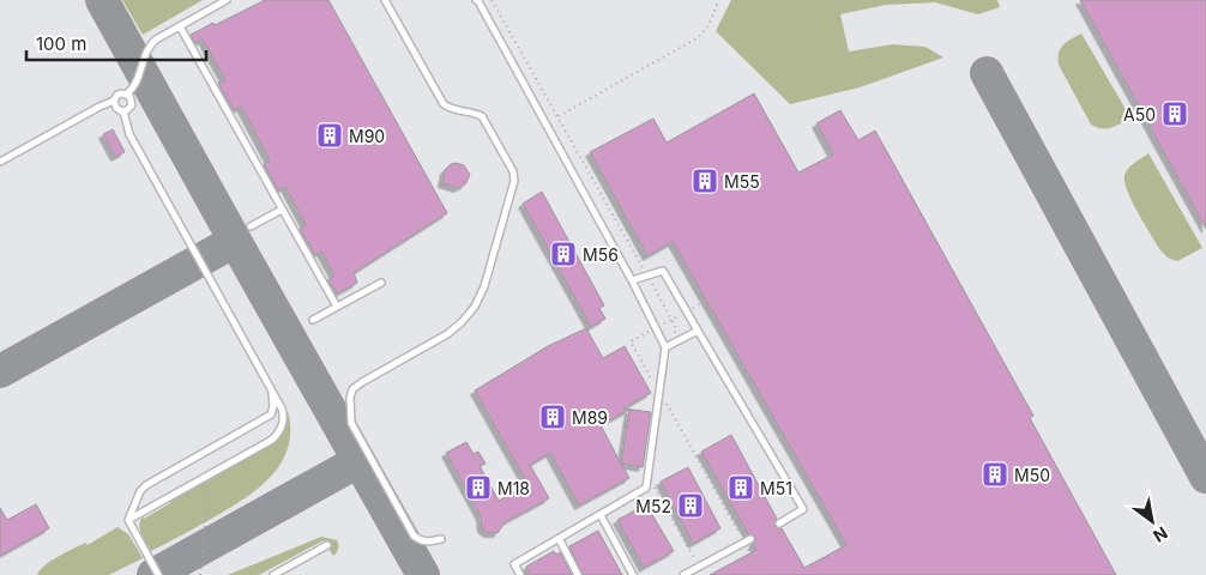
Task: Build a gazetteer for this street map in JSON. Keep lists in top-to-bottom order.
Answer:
{
  "places": {
    "building": [
      "A50",
      "M90",
      "M55",
      "M56",
      "M89",
      "M50",
      "M18",
      "M51",
      "M52"
    ]
  },
  "scale_bar": "100 m",
  "north": "bottom right"
}
